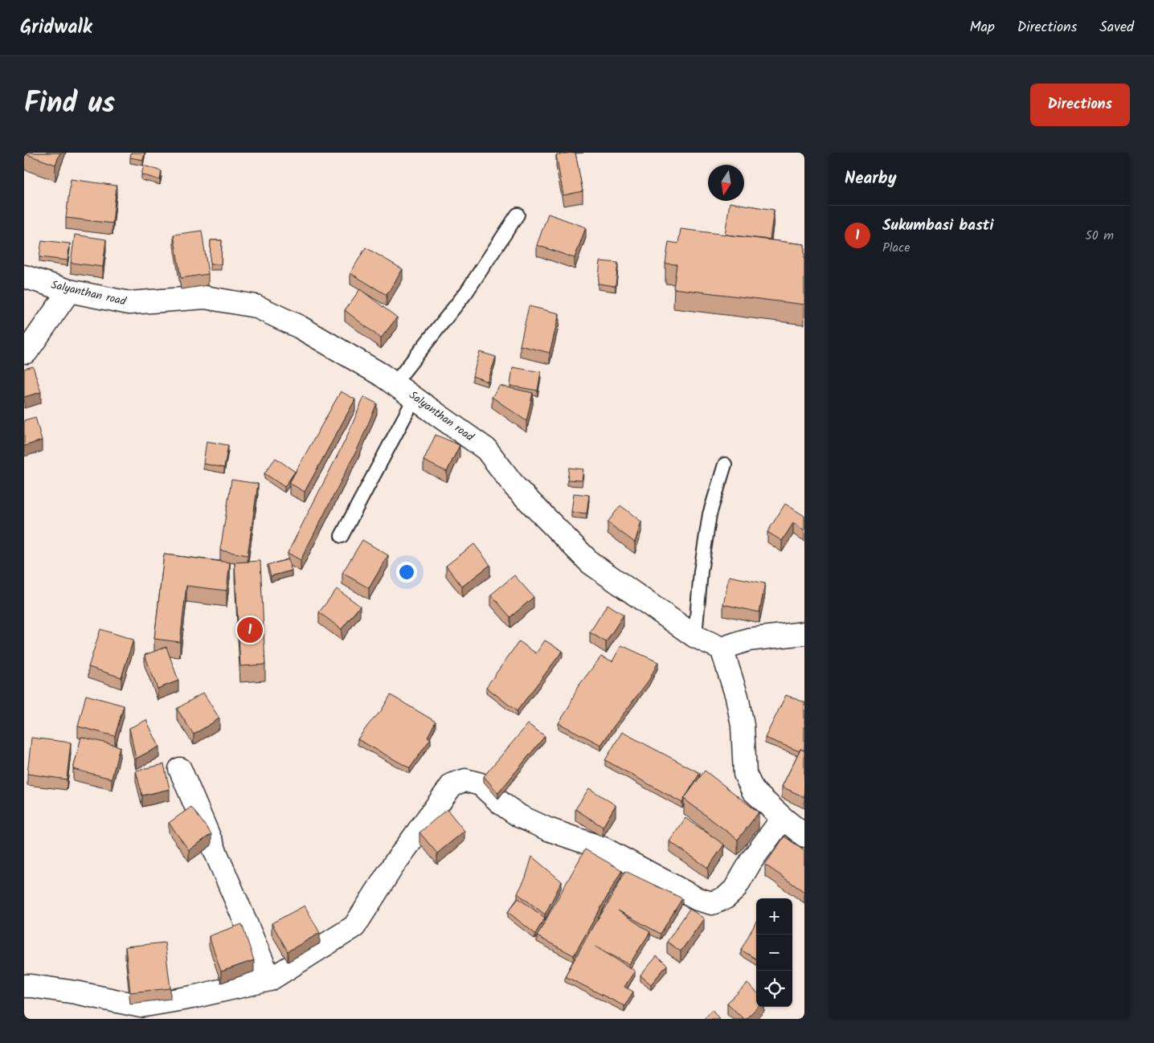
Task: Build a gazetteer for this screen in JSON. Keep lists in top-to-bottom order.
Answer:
{
  "streets": {
    "street": ["Salyanthan road"]
  },
  "north": "bottom",
  "page": {
    "header": "Gridwalk",
    "nav": ["Map", "Directions", "Saved"],
    "title": "Find us",
    "buttons": "Directions",
    "heading": "Nearby",
    "list": [
      {
        "mark": "1",
        "name": "Sukumbasi basti",
        "note": "Place",
        "value": "50 m"
      }
    ],
    "pins": "1",
    "map_buttons": ["+", "−"]
  }
}
